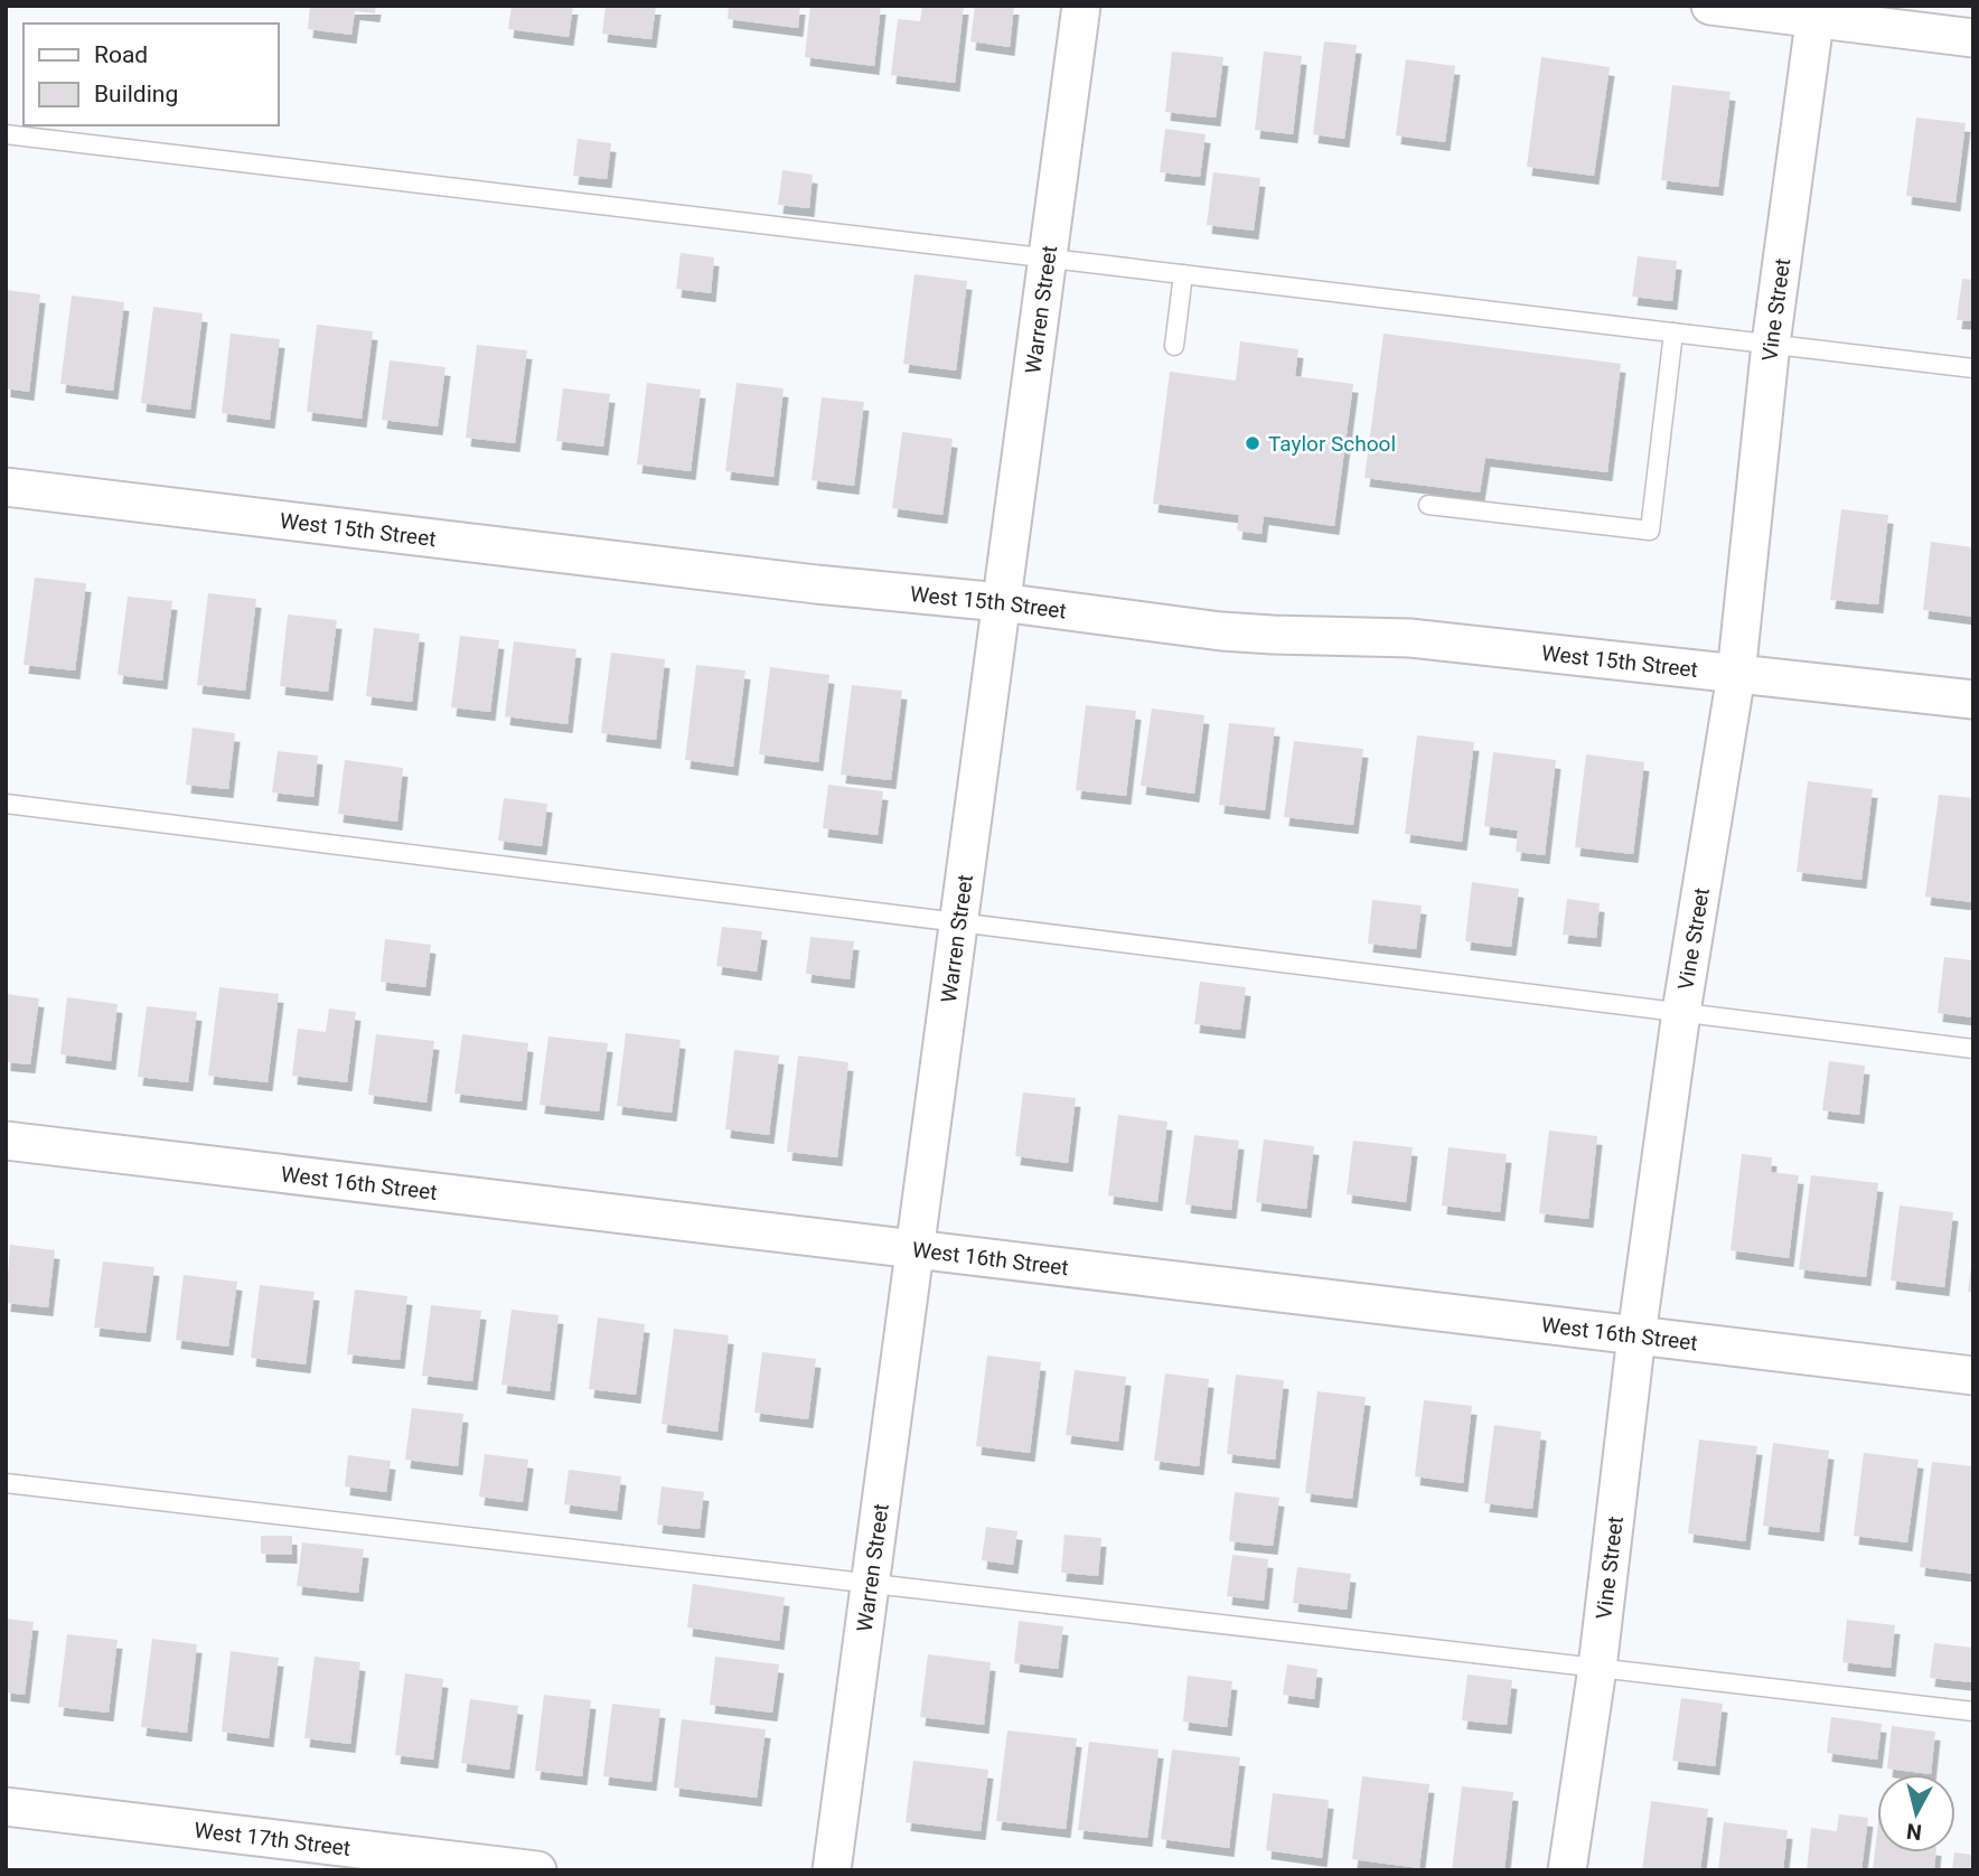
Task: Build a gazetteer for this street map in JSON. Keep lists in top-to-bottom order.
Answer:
{
  "streets": {
    "street": [
      "Warren Street",
      "Vine Street",
      "West 15th Street",
      "West 16th Street",
      "West 17th Street"
    ]
  },
  "crossings": [
    ["Warren Street", "West 15th Street"],
    ["Warren Street", "West 16th Street"],
    ["Vine Street", "West 15th Street"],
    ["Vine Street", "West 16th Street"]
  ],
  "places": ["Taylor School"],
  "legend": ["Road", "Building"],
  "north": "bottom"
}
